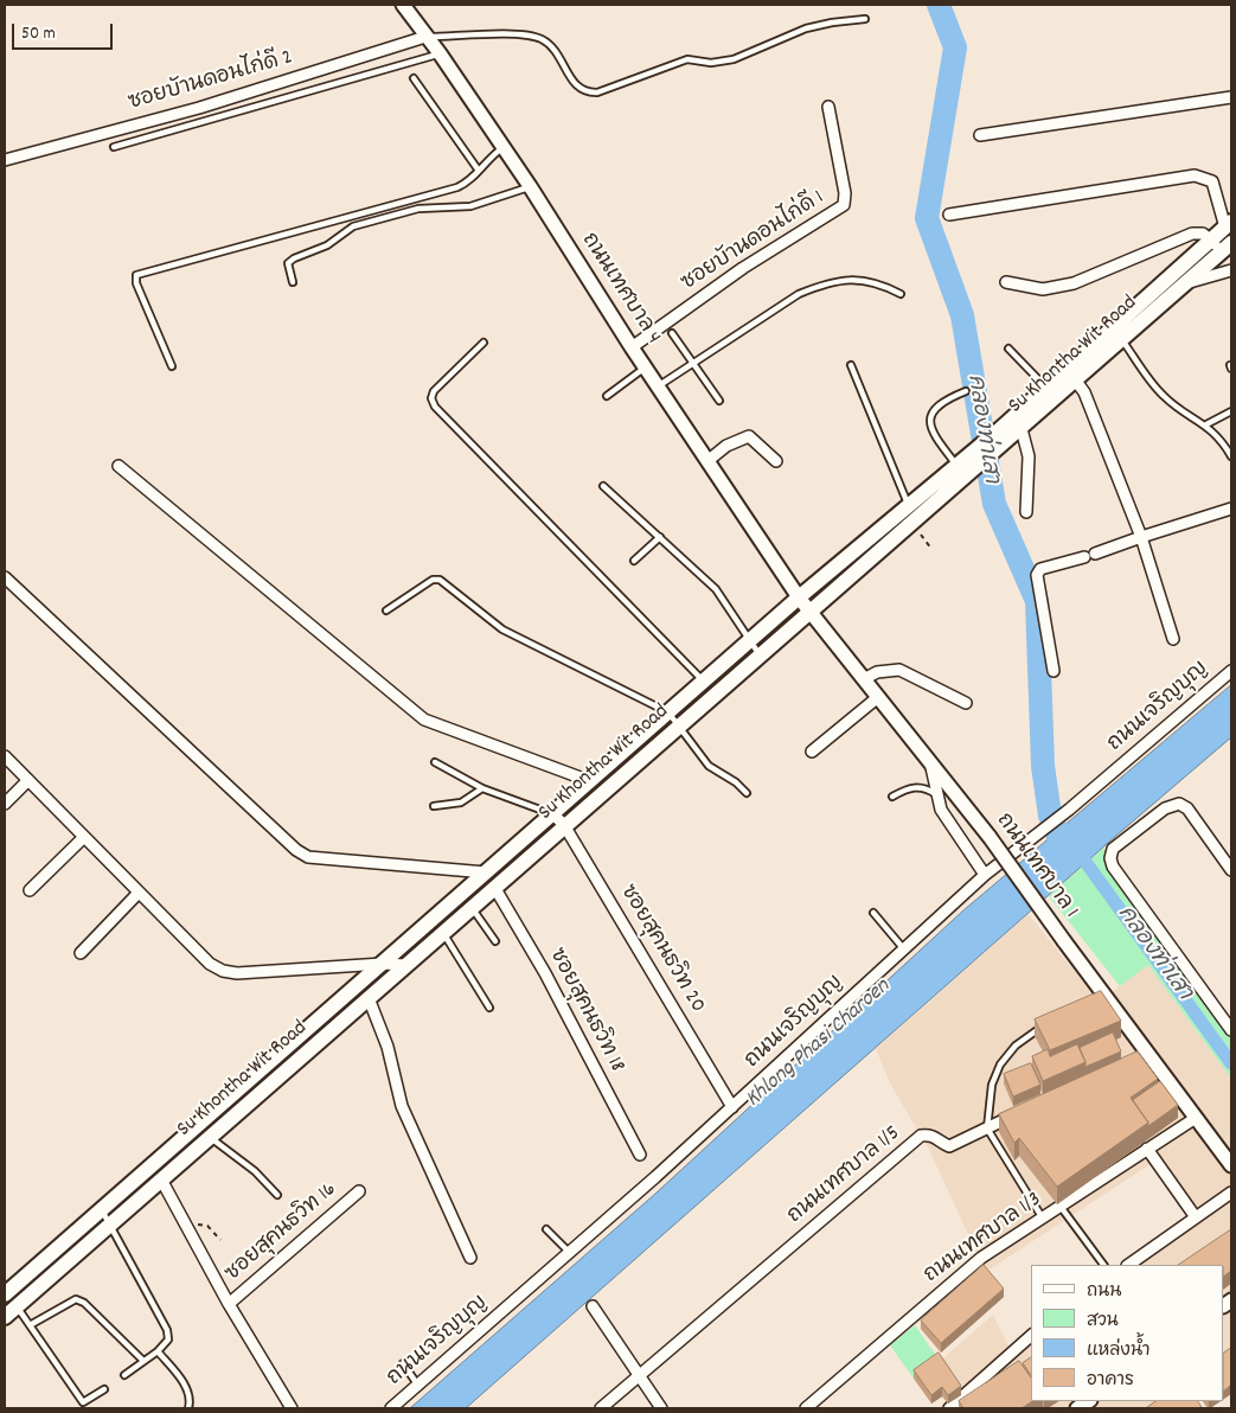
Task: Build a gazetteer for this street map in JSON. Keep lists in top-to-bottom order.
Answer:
{
  "streets": {
    "main road": ["Su Khontha Wit Road"],
    "street": [
      "ซอยบัานดอนไก่ดี 2",
      "ซอยบัานดอนไก่ดี 1",
      "ถนนเทศบาล 4",
      "ถนนเจริญบุญ",
      "ถนนเทศบาล 1",
      "ซอยสุคนธวิท 20",
      "ซอยสุคนธวิท 18",
      "ถนนเทศบาล 1/5",
      "ซอยสุคนธวิท 16",
      "ถนนเทศบาล 1/3"
    ]
  },
  "crossings": [
    ["ซอยบัานดอนไก่ดี 2", "ถนนเทศบาล 4"],
    ["ซอยบัานดอนไก่ดี 1", "ถนนเทศบาล 4"],
    ["ถนนเทศบาล 4", "Su Khontha Wit Road"],
    ["ถนนเทศบาล 4", "ถนนเทศบาล 1"],
    ["Su Khontha Wit Road", "ถนนเทศบาล 1"],
    ["Su Khontha Wit Road", "ซอยสุคนธวิท 20"],
    ["Su Khontha Wit Road", "ซอยสุคนธวิท 18"],
    ["Su Khontha Wit Road", "ซอยสุคนธวิท 16"],
    ["ถนนเจริญบุญ", "ซอยสุคนธวิท 20"],
    ["ถนนเทศบาล 1", "ถนนเทศบาล 1/3"]
  ],
  "water": ["คลองท่าเสา", "Khlong Phasi Charoen"],
  "legend": [
    "ถนน",
    "สวน",
    "แหล่งน้ำ",
    "อาคาร"
  ],
  "scale_bar": "50 m"
}
